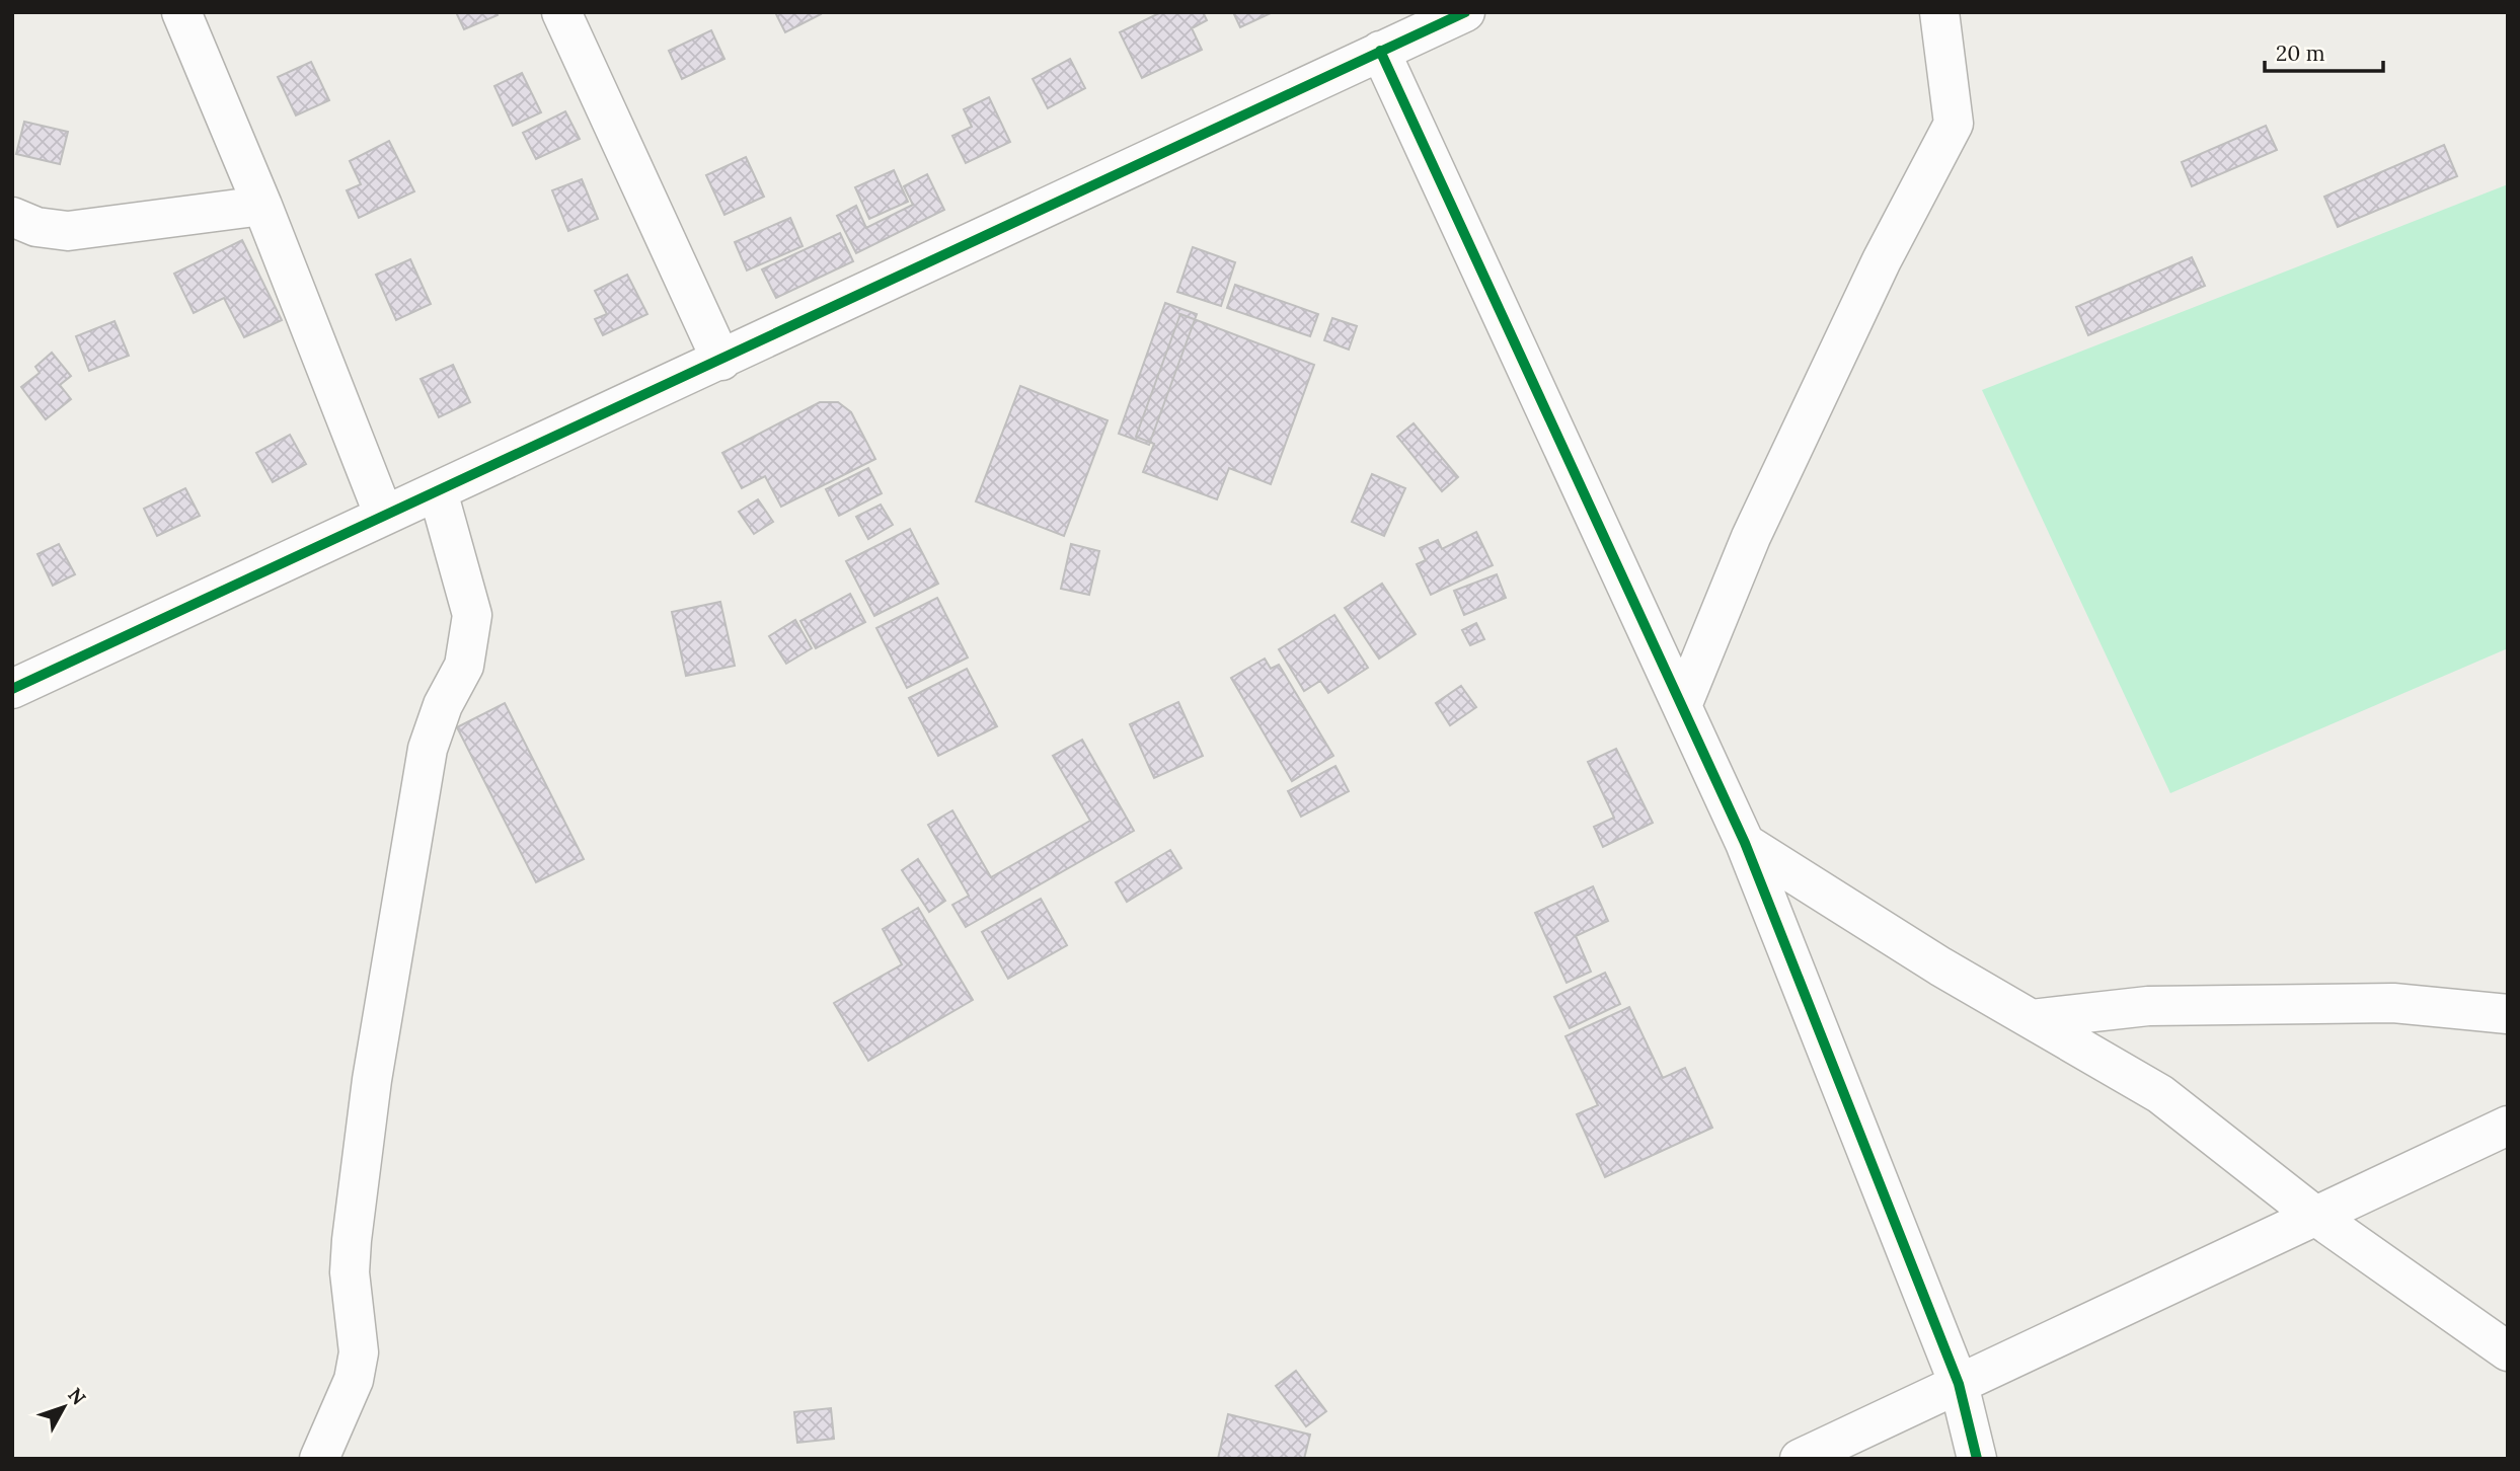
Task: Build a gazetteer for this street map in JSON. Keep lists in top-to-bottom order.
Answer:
{
  "scale_bar": "20 m",
  "north": "top right"
}
